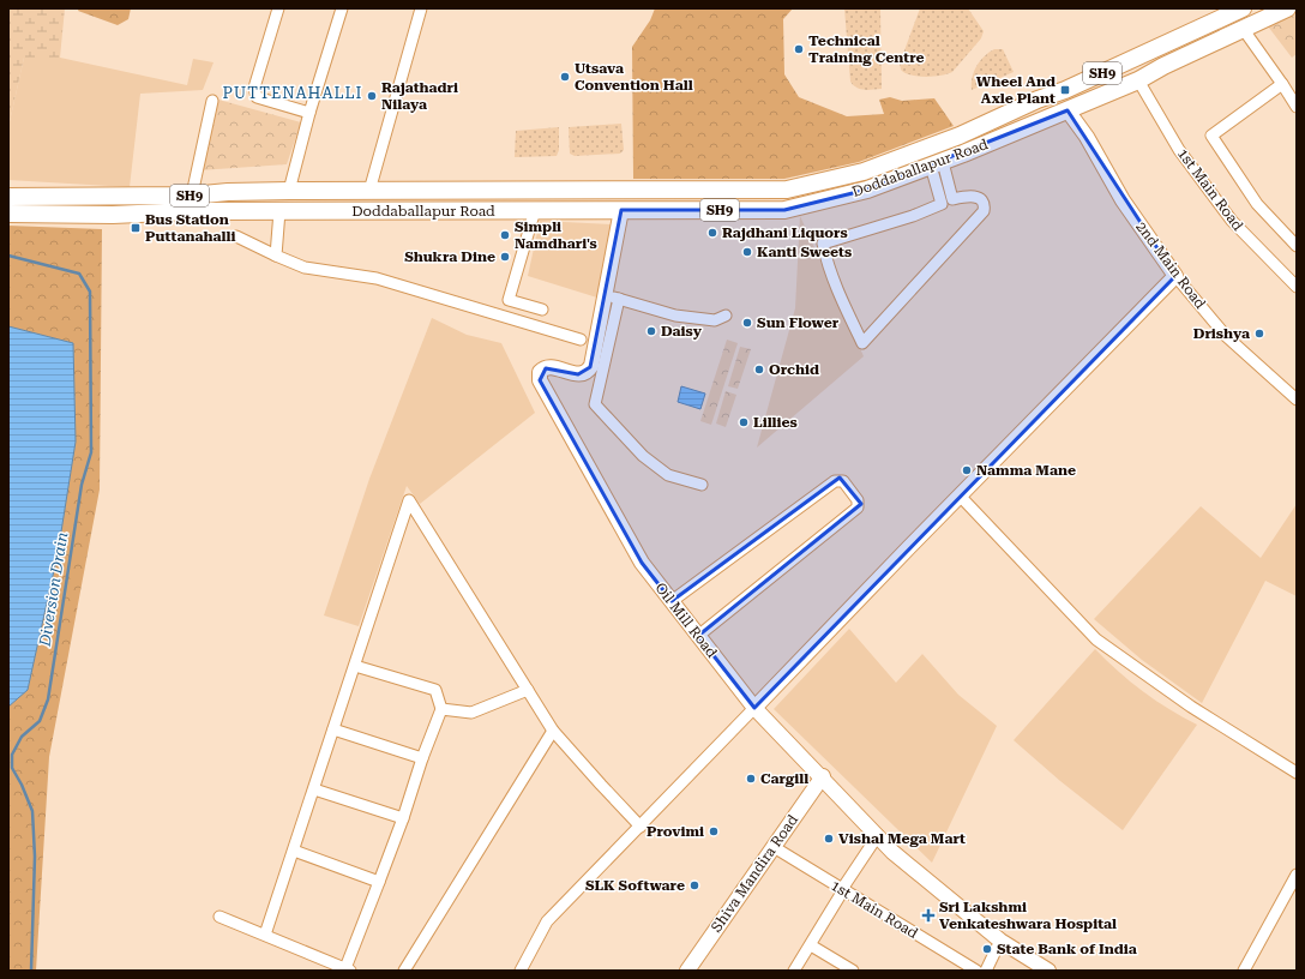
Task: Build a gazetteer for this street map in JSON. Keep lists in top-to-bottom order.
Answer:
{
  "streets": {
    "main road": ["SH9", "Doddaballapur Road"],
    "street": [
      "1st Main Road",
      "2nd Main Road",
      "Oil Mill Road",
      "Shiva Mandira Road"
    ]
  },
  "crossings": [
    ["Doddaballapur Road", "1st Main Road"],
    ["Doddaballapur Road", "2nd Main Road"],
    ["1st Main Road", "Shiva Mandira Road"],
    ["Oil Mill Road", "Shiva Mandira Road"]
  ],
  "districts": ["PUTTENAHALLI"],
  "water": ["Diversion Drain"],
  "places": {
    "other": [
      "Technical Training Centre",
      "Utsava Convention Hall",
      "Rajathadri Nilaya",
      "Rajdhani Liquors",
      "Simpli Namdhari's",
      "Kanti Sweets",
      "Shukra Dine",
      "Sun Flower",
      "Daisy",
      "Drishya",
      "Orchid",
      "Lillies",
      "Namma Mane",
      "Cargill",
      "Provimi",
      "Vishal Mega Mart",
      "SLK Software",
      "State Bank of India"
    ],
    "transit": ["Wheel And Axle Plant", "Bus Station Puttanahalli"],
    "health": ["Sri Lakshmi Venkateshwara Hospital"]
  }
}
